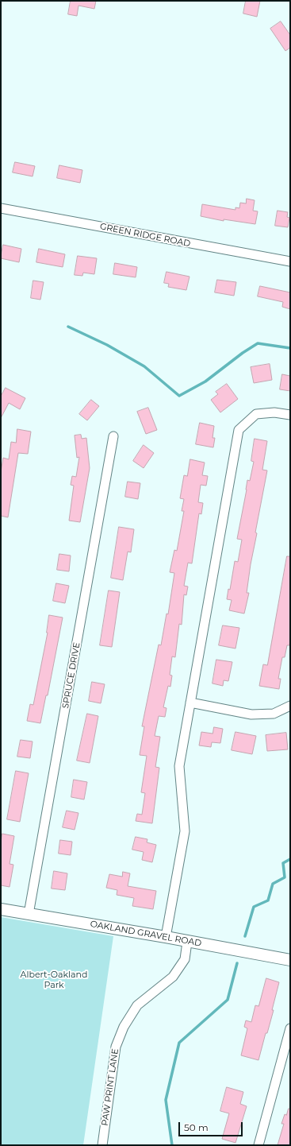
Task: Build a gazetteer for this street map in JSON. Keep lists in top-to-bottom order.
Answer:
{
  "streets": {
    "street": [
      "GREEN RIDGE ROAD",
      "SPRUCE DRIVE",
      "OAKLAND GRAVEL ROAD",
      "PAW PRINT LANE"
    ]
  },
  "crossings": [
    ["SPRUCE DRIVE", "OAKLAND GRAVEL ROAD"],
    ["OAKLAND GRAVEL ROAD", "PAW PRINT LANE"]
  ],
  "parks": ["Albert-Oakland Park"],
  "scale_bar": "50 m"
}
